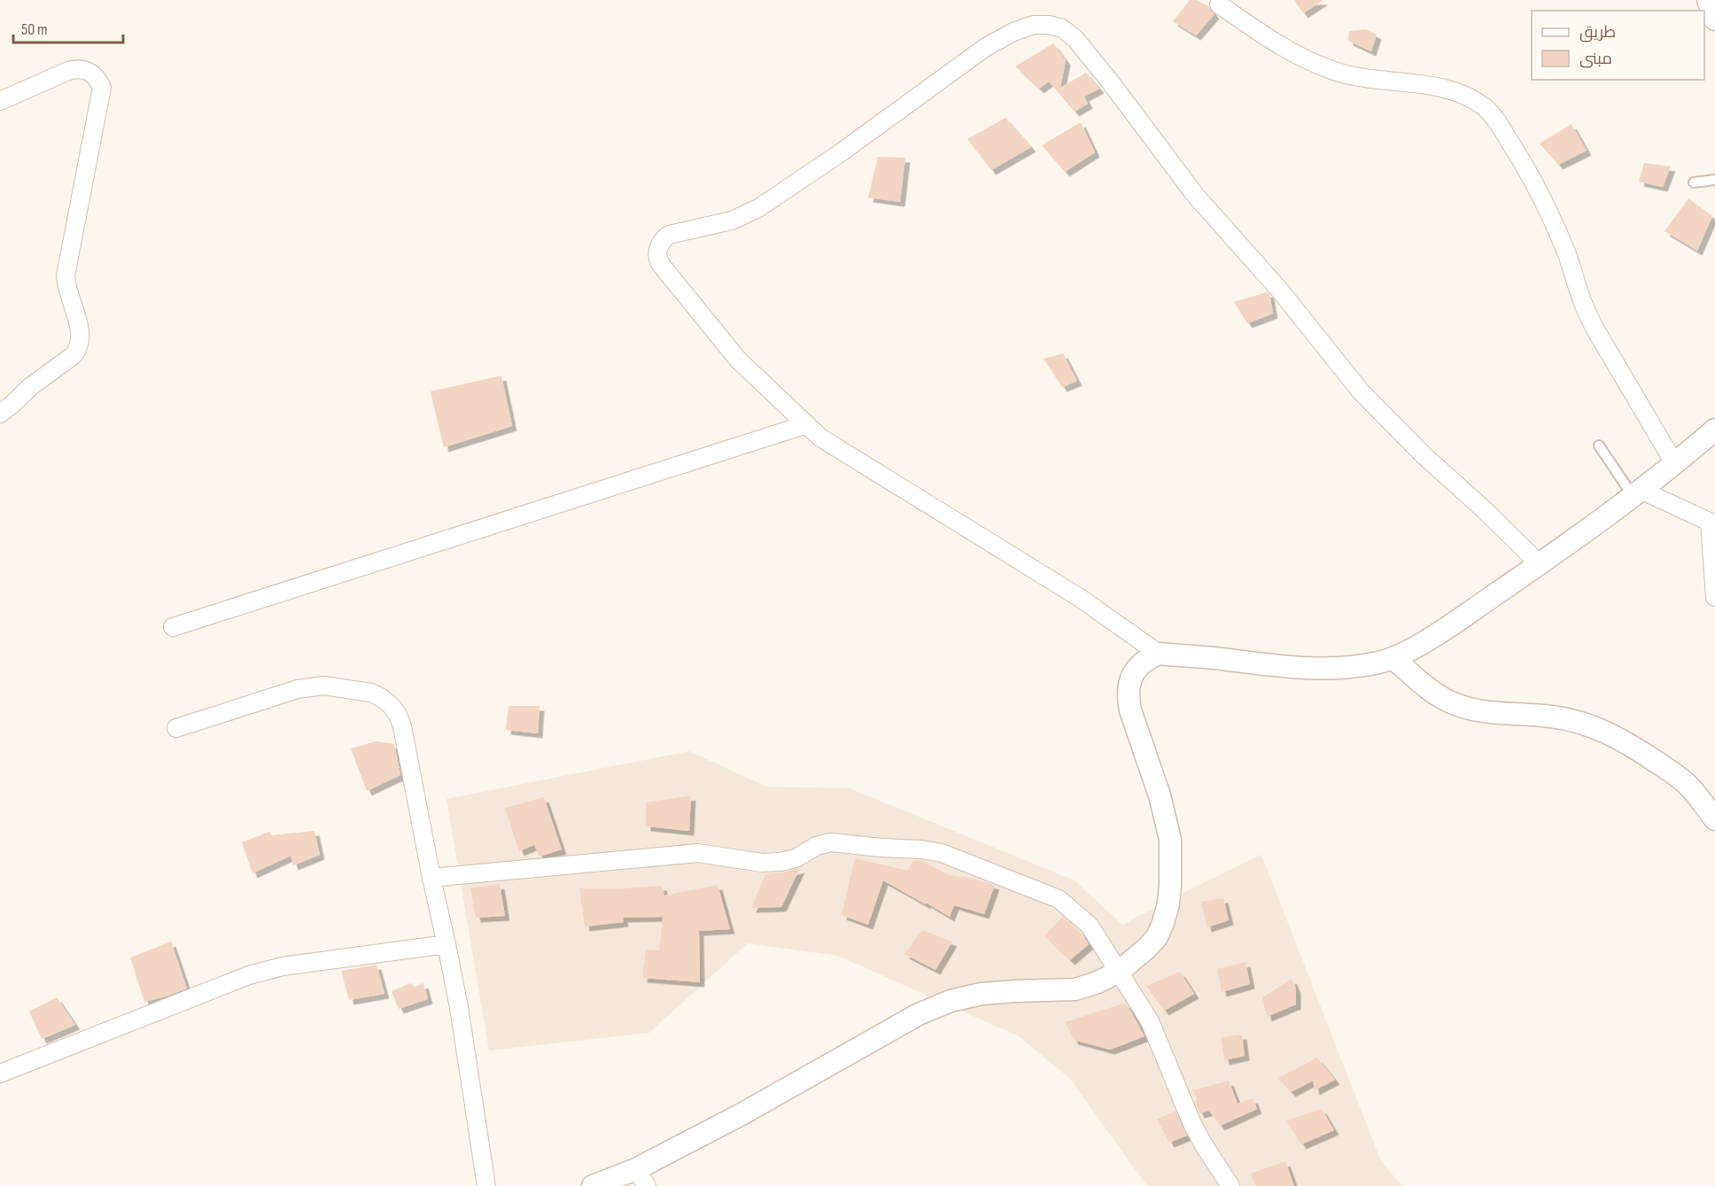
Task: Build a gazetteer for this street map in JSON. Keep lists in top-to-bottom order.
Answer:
{
  "legend": ["طريق", "مبنى"],
  "scale_bar": "50 m"
}
